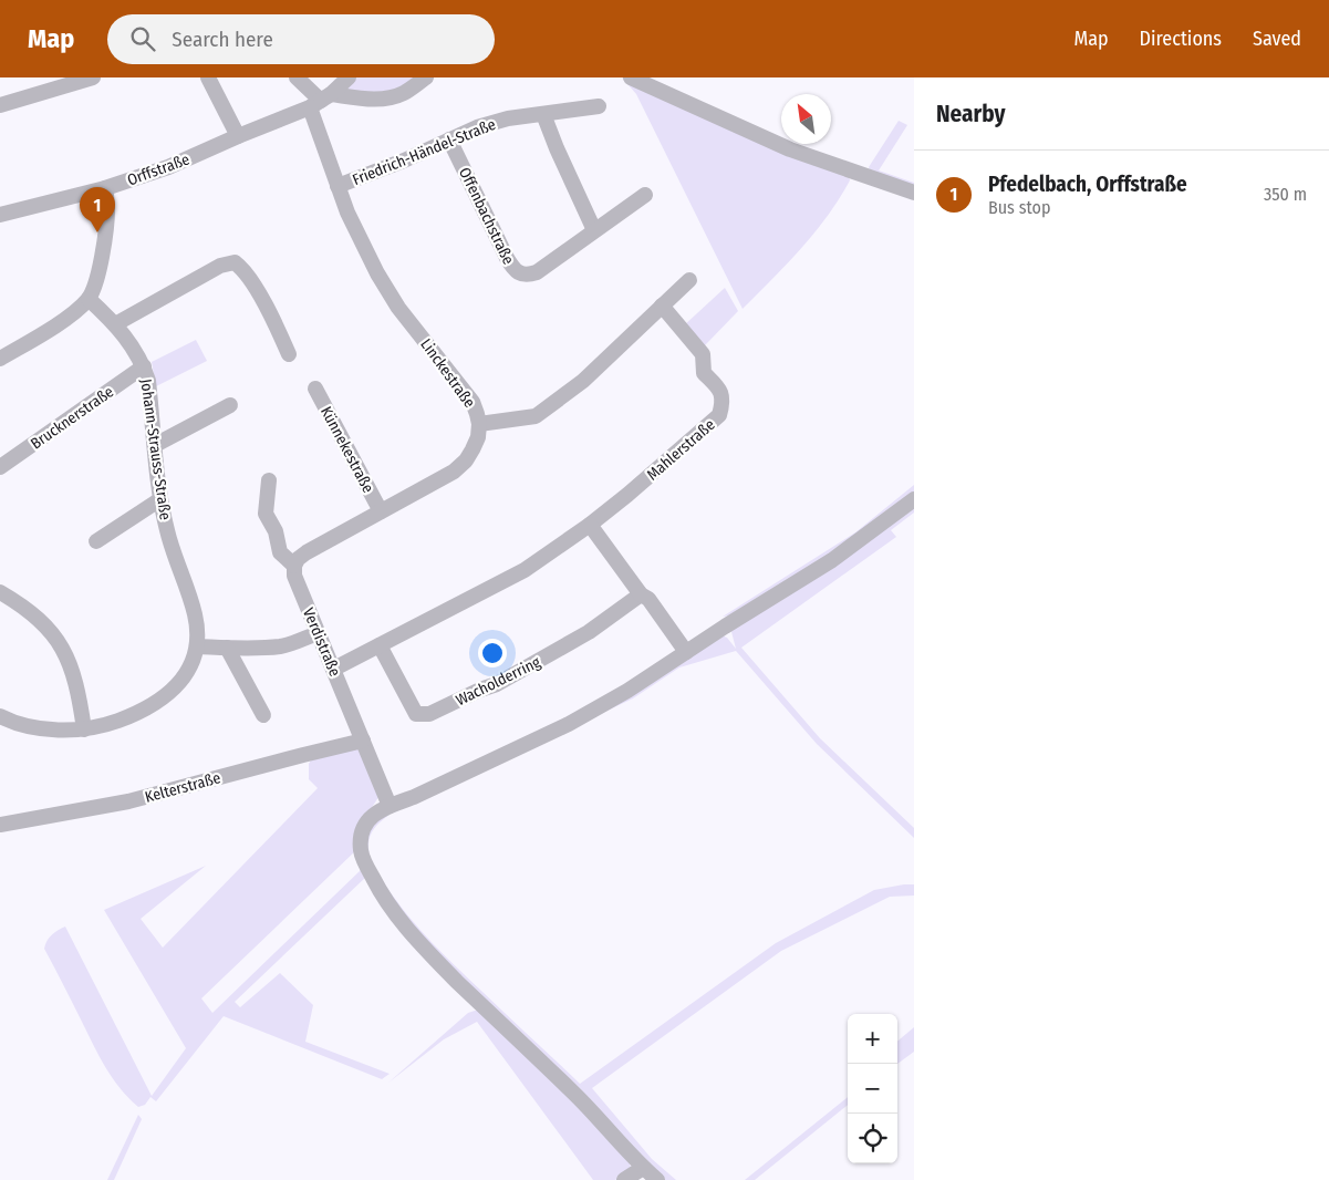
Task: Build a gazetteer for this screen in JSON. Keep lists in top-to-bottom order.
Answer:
{
  "streets": {
    "street": [
      "Friedrich-Händel-Straße",
      "Orffstraße",
      "Offenbachstraße",
      "Linckestraße",
      "Brucknerstraße",
      "Johann-Strauss-Straße",
      "Künnekestraße",
      "Mahlerstraße",
      "Verdistraße",
      "Wacholderring",
      "Kelterstraße"
    ]
  },
  "crossings": [
    ["Friedrich-Händel-Straße", "Offenbachstraße"],
    ["Friedrich-Händel-Straße", "Linckestraße"],
    ["Orffstraße", "Linckestraße"],
    ["Linckestraße", "Künnekestraße"],
    ["Linckestraße", "Verdistraße"],
    ["Brucknerstraße", "Johann-Strauss-Straße"],
    ["Verdistraße", "Kelterstraße"]
  ],
  "north": "top left",
  "page": {
    "header": "Map",
    "search": "Search here",
    "nav": ["Map", "Directions", "Saved"],
    "heading": "Nearby",
    "list": [
      {
        "mark": "1",
        "name": "Pfedelbach, Orffstraße",
        "note": "Bus stop",
        "value": "350 m"
      }
    ],
    "pins": "1",
    "map_buttons": ["+", "−"]
  }
}
